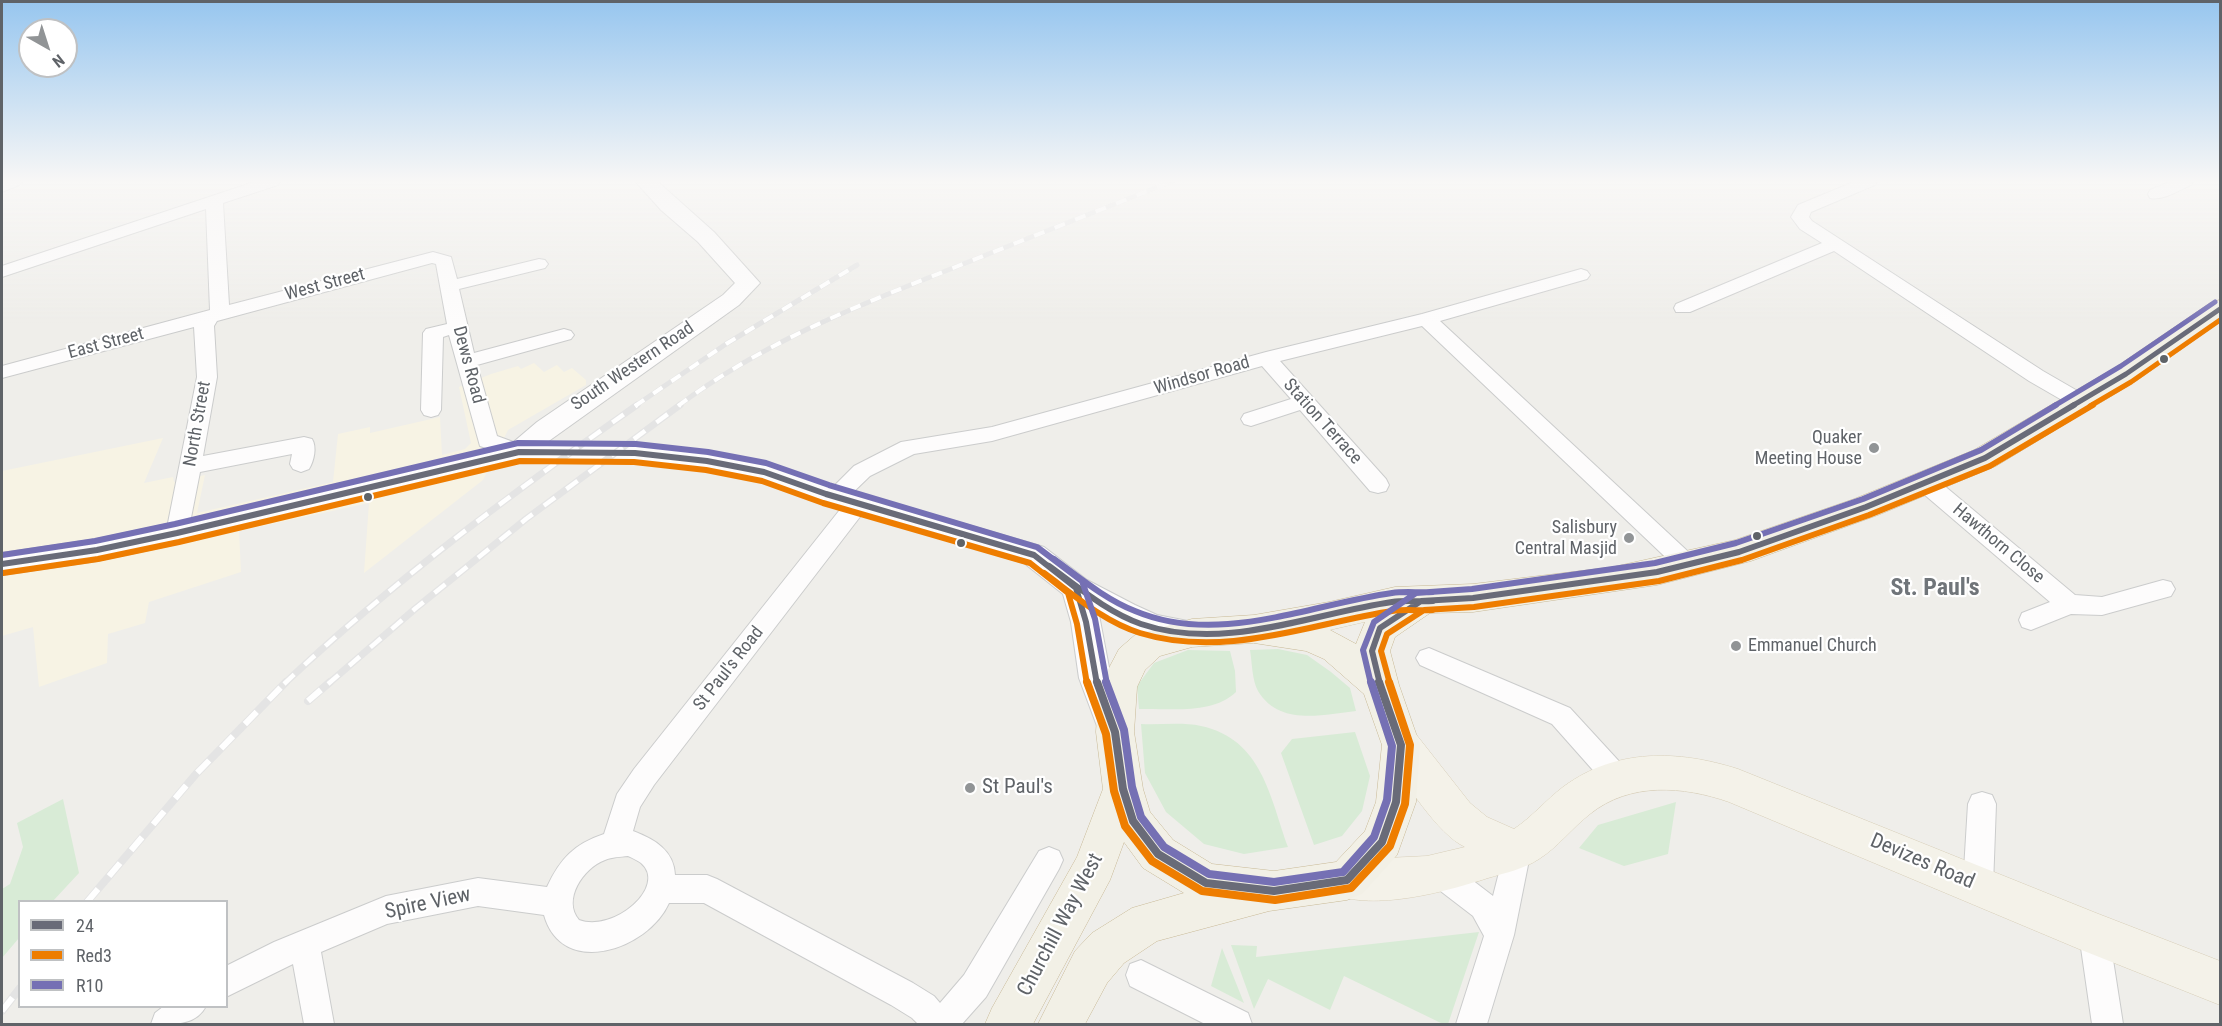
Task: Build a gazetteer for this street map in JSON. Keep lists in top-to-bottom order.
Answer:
{
  "streets": {
    "highway": ["Churchill Way West"],
    "main road": ["Devizes Road"],
    "street": [
      "West Street",
      "East Street",
      "Dews Road",
      "South Western Road",
      "Windsor Road",
      "Station Terrace",
      "North Street",
      "Hawthorn Close",
      "St Paul's Road",
      "Spire View"
    ]
  },
  "crossings": [
    ["West Street", "East Street"],
    ["West Street", "Dews Road"],
    ["West Street", "North Street"],
    ["East Street", "North Street"],
    ["Dews Road", "South Western Road"],
    ["Windsor Road", "Station Terrace"],
    ["Windsor Road", "St Paul's Road"],
    ["St Paul's Road", "Spire View"]
  ],
  "districts": ["St. Paul's"],
  "places": [
    "Quaker Meeting House",
    "Salisbury Central Masjid",
    "Emmanuel Church",
    "St Paul's"
  ],
  "lines": ["transit line R10", "transit line 24", "transit line Red3"],
  "legend": ["24", "Red3", "R10"],
  "north": "bottom right"
}
